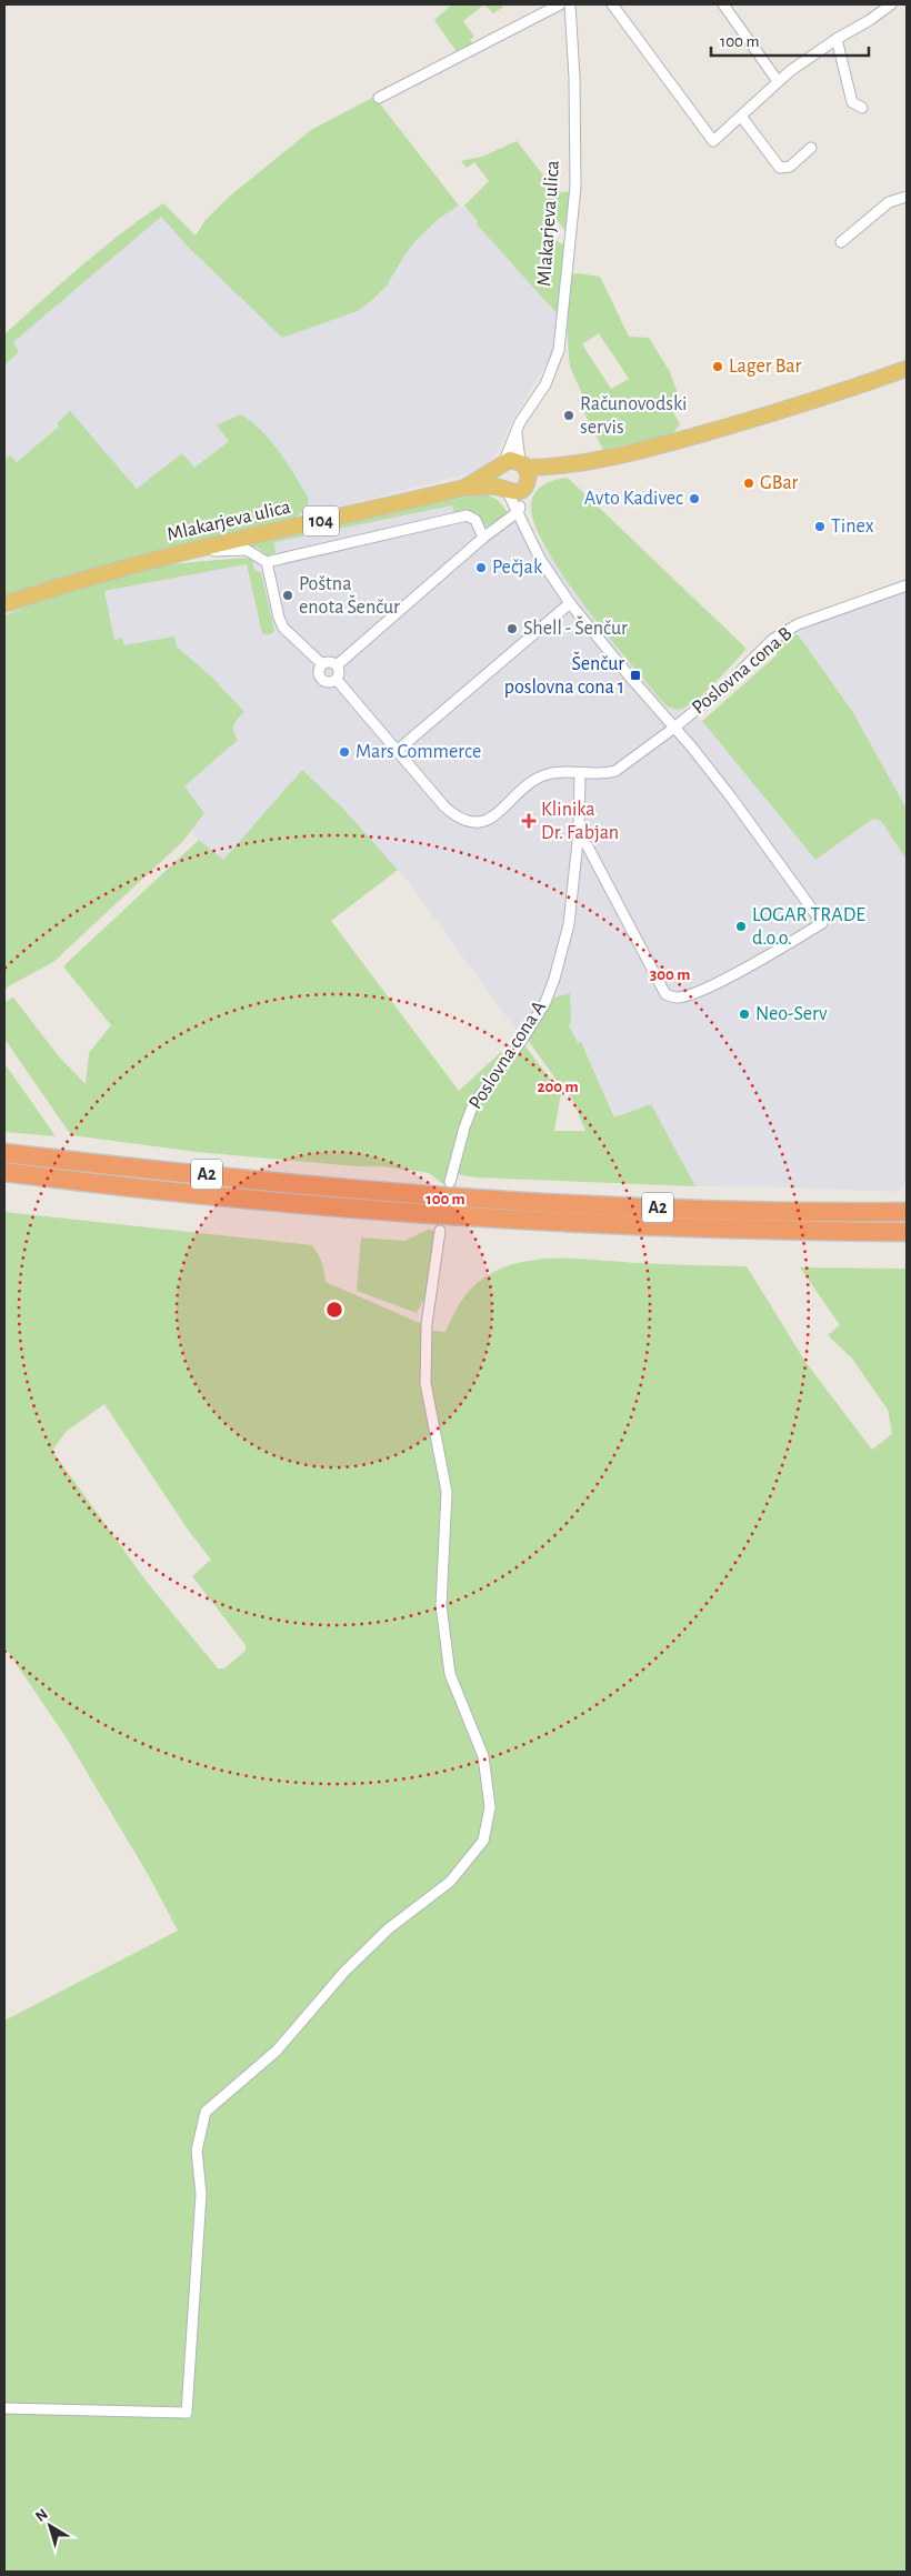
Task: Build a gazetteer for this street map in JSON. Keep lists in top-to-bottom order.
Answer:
{
  "streets": {
    "highway": ["A2"],
    "main road": ["Mlakarjeva ulica", "104"],
    "street": ["Poslovna cona B", "Poslovna cona A"]
  },
  "places": {
    "other": [
      "Lager Bar",
      "Računovodski servis",
      "GBar",
      "Avto Kadivec",
      "Tinex",
      "Pečjak",
      "Poštna enota Šenčur",
      "Shell - Šenčur",
      "Mars Commerce",
      "LOGAR TRADE d.o.o.",
      "Neo-Serv"
    ],
    "transit": ["Šenčur poslovna cona 1"],
    "health": ["Klinika Dr. Fabjan"]
  },
  "scale_bar": "100 m",
  "north": "top left",
  "rings": ["300 m", "200 m", "100 m"]
}
